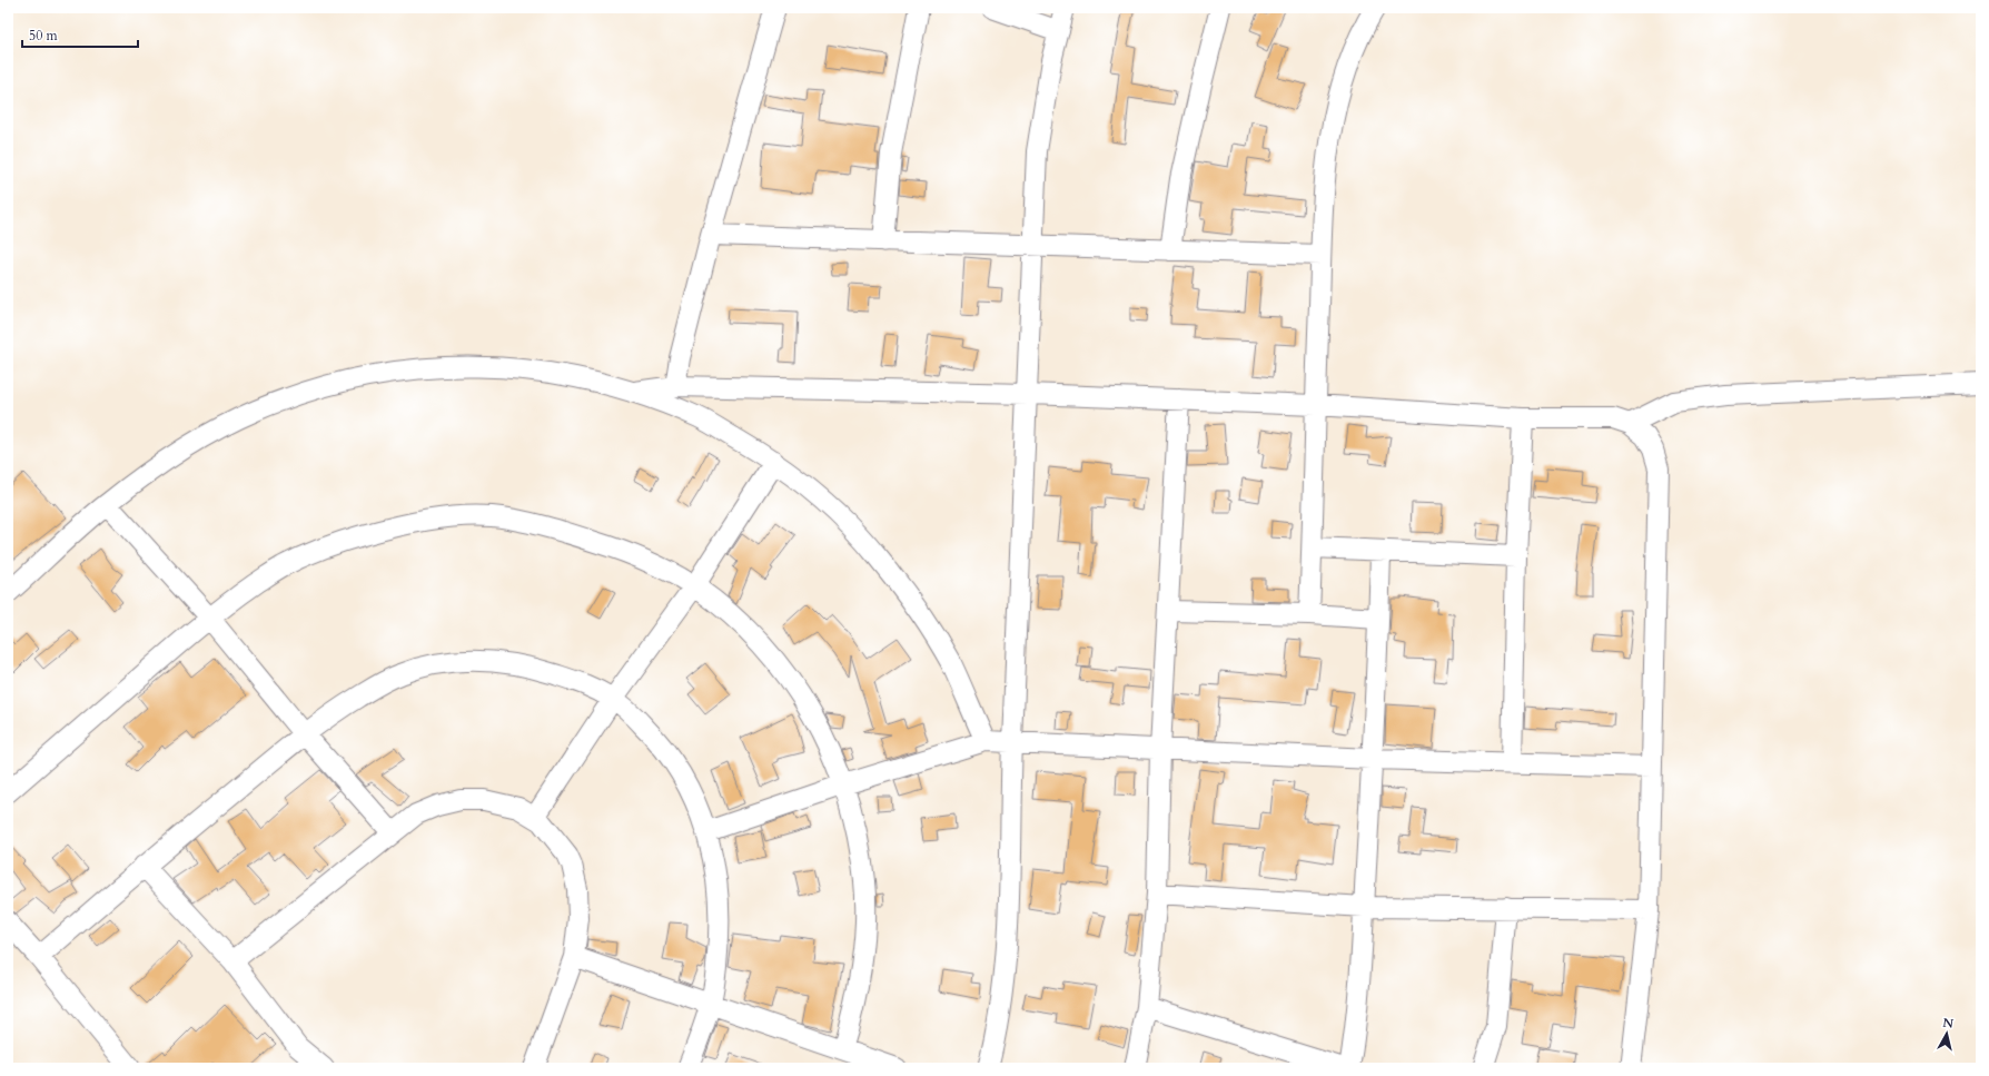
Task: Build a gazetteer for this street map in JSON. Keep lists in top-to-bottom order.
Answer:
{
  "scale_bar": "50 m",
  "north": "top"
}
